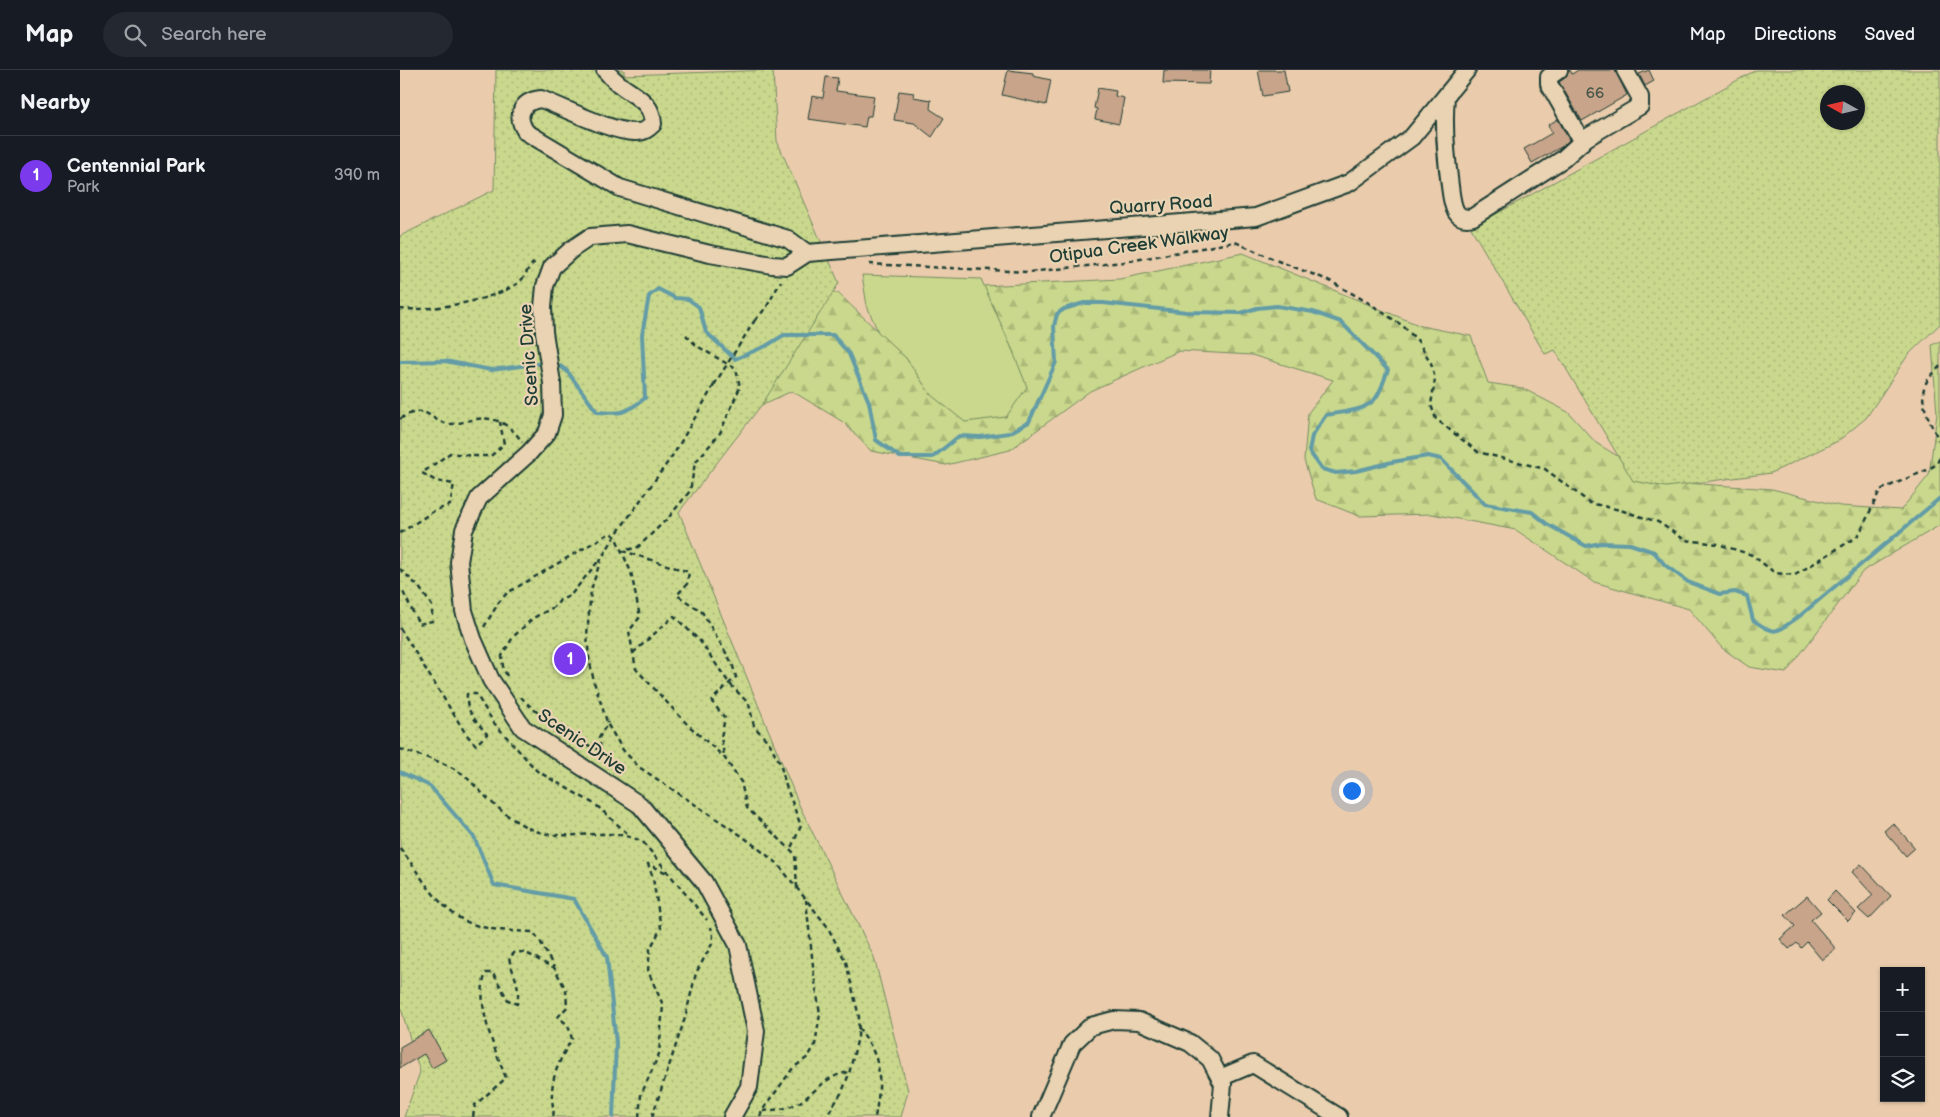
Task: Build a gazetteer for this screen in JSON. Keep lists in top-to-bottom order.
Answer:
{
  "streets": {
    "street": ["Quarry Road", "Scenic Drive"],
    "path": ["Otipua Creek Walkway"]
  },
  "house_numbers": ["66"],
  "north": "left",
  "page": {
    "header": "Map",
    "search": "Search here",
    "nav": ["Map", "Directions", "Saved"],
    "heading": "Nearby",
    "list": [
      {
        "mark": "1",
        "name": "Centennial Park",
        "note": "Park",
        "value": "390 m"
      }
    ],
    "pins": "1",
    "map_buttons": ["+", "−"]
  }
}
